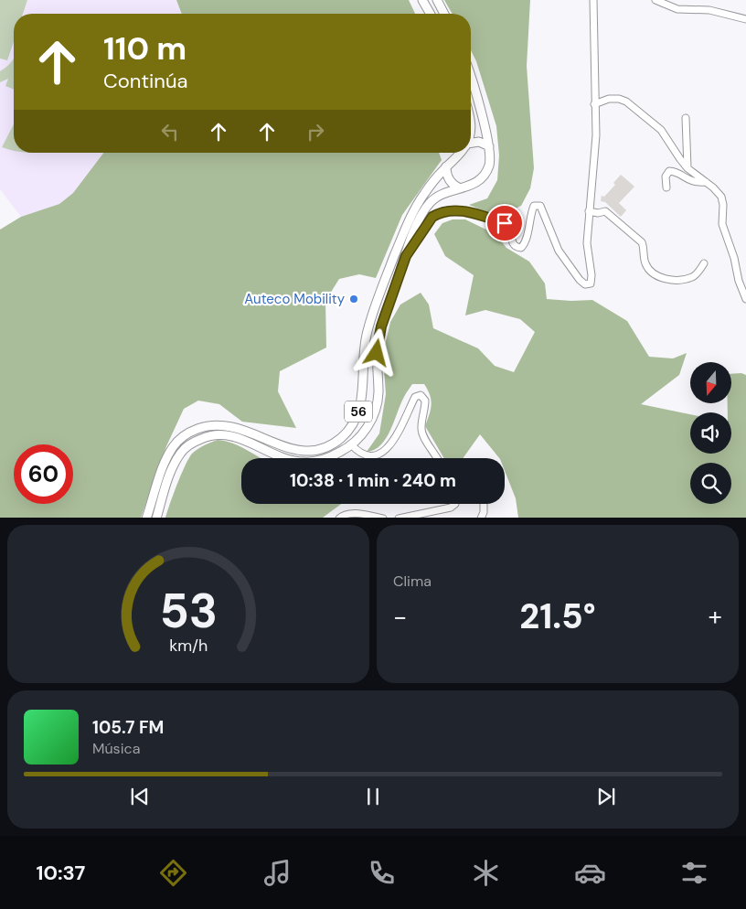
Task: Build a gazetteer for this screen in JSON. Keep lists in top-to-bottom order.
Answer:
{
  "streets": {
    "main road": ["56"]
  },
  "places": ["Auteco Mobility"],
  "north": "bottom",
  "page": {
    "turn": ["110 m", "Continúa"],
    "limit": "60",
    "trip": "10:38 · 1 min · 240 m",
    "tile": "Clima",
    "heat": ["−", "21.5°", "+"],
    "song": ["105.7 FM", "Música"],
    "tabs": "10:37",
    "gauge": ["53", "km/h"]
  }
}
